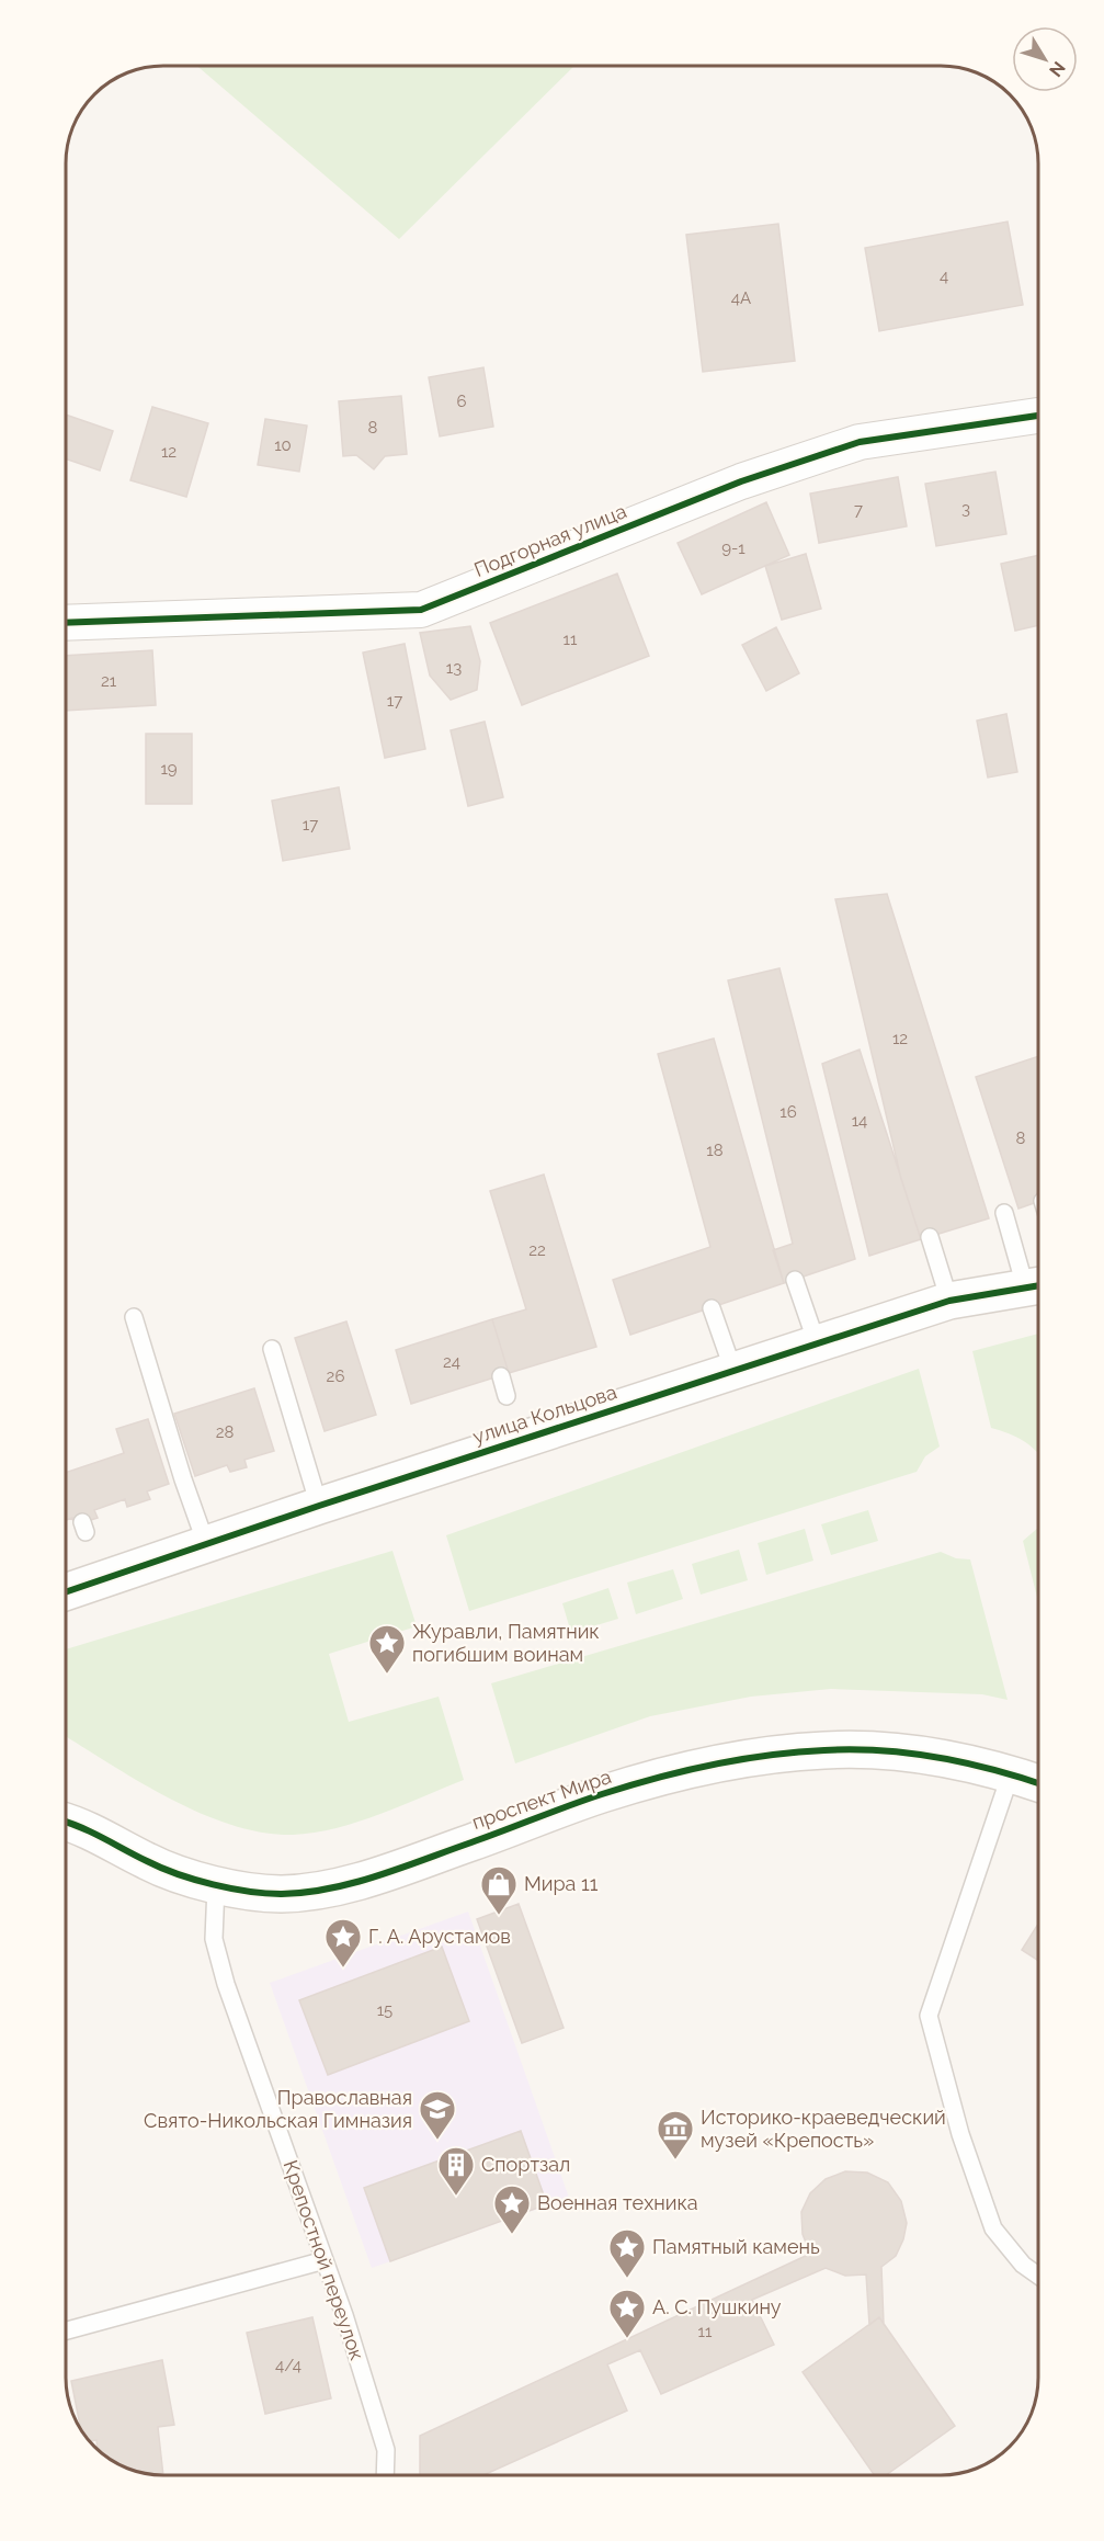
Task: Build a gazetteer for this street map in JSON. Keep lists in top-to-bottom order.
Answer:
{
  "streets": {
    "street": ["Подгорная улица", "улица Кольцова", "проспект Мира"],
    "lane": ["Крепостной переулок"]
  },
  "crossings": [
    ["проспект Мира", "Крепостной переулок"]
  ],
  "places": {
    "place": [
      "Журавли, Памятник погибшим воинам",
      "Г. А. Арустамов",
      "Военная техника",
      "Памятный камень",
      "А. С. Пушкину"
    ],
    "shop": ["Мира 11"],
    "school or university": ["Православная Свято-Никольская Гимназия"],
    "museum": ["Историко-краеведческий музей «Крепость»"],
    "building": ["Спортзал"]
  },
  "house_numbers": [
    "4",
    "4А",
    "6",
    "8",
    "10",
    "12",
    "3",
    "7",
    "9-1",
    "11",
    "13",
    "21",
    "17",
    "19",
    "17",
    "12",
    "16",
    "14",
    "8",
    "18",
    "22",
    "24",
    "26",
    "28",
    "15",
    "11",
    "4/4"
  ],
  "north": "bottom right"
}
